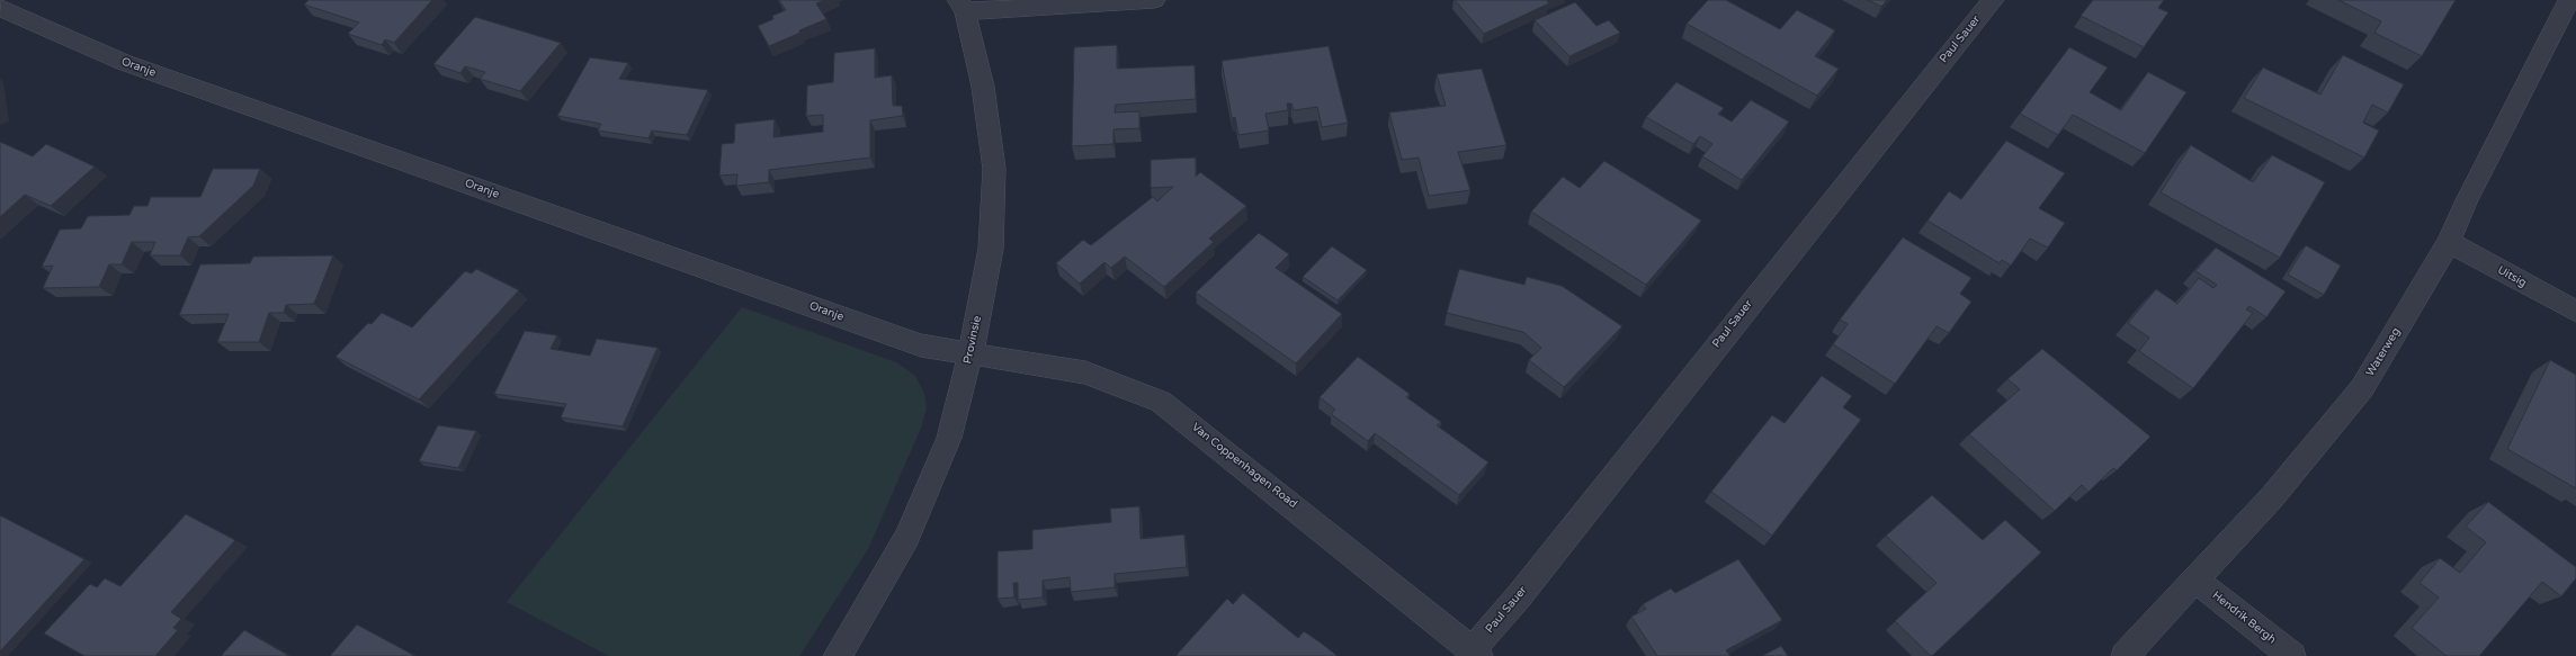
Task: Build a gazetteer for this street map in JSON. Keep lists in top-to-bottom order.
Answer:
{
  "streets": {
    "street": [
      "Paul Sauer",
      "Oranje",
      "Uitsig",
      "Provinsie",
      "Waterweg",
      "Van Coppenhagen Road",
      "Hendrik Bergh"
    ]
  },
  "crossings": [
    ["Paul Sauer", "Van Coppenhagen Road"],
    ["Oranje", "Provinsie"],
    ["Oranje", "Van Coppenhagen Road"],
    ["Uitsig", "Waterweg"],
    ["Provinsie", "Van Coppenhagen Road"],
    ["Waterweg", "Hendrik Bergh"]
  ]
}
